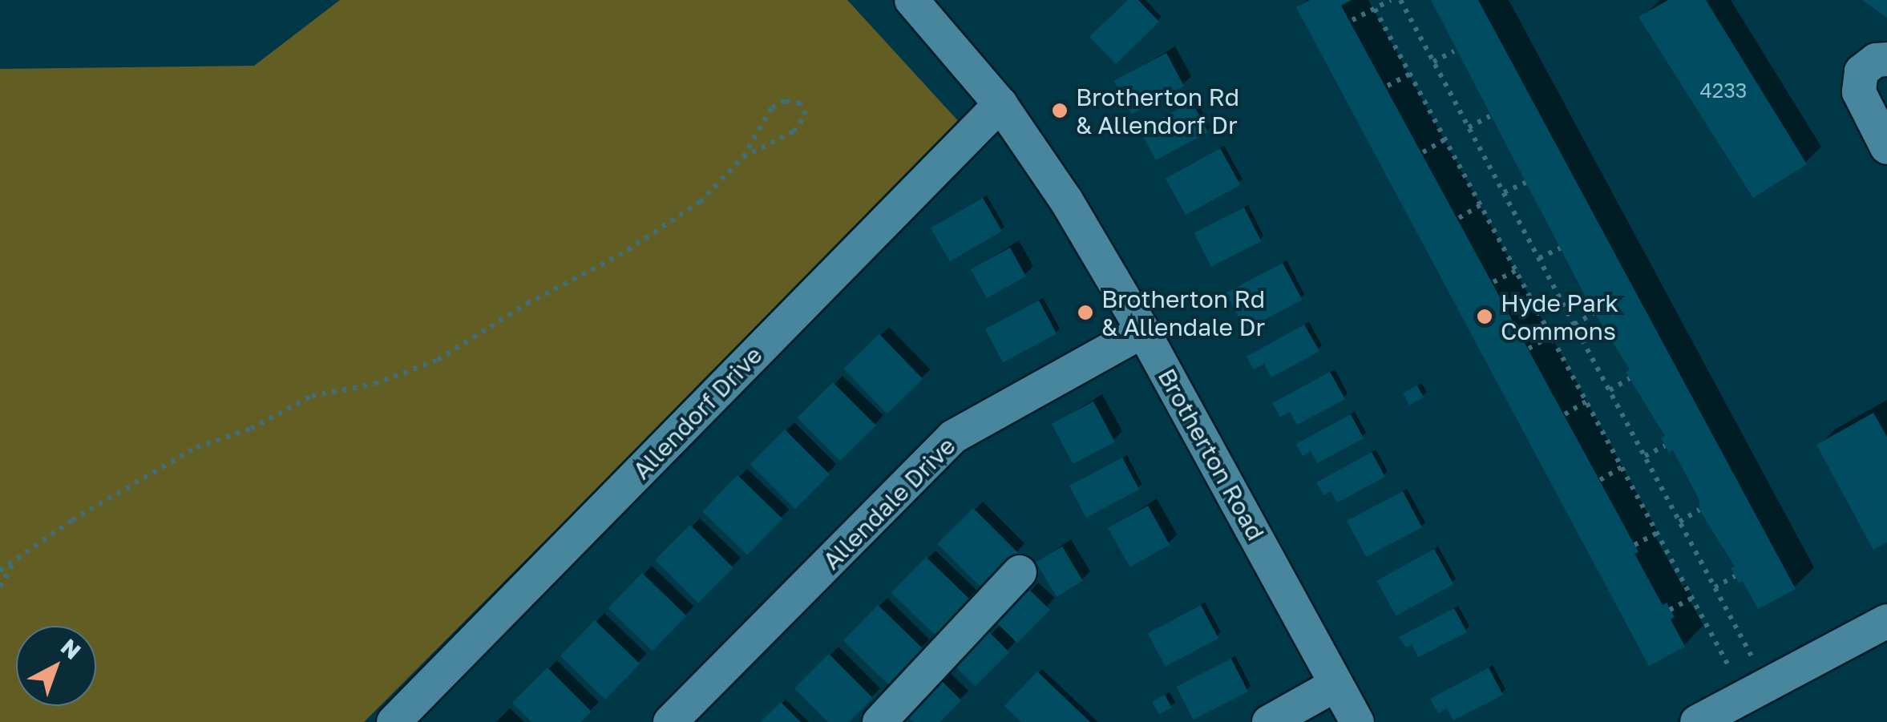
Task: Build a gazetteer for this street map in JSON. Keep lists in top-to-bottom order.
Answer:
{
  "streets": {
    "street": ["Allendorf Drive", "Brotherton Road", "Allendale Drive"]
  },
  "crossings": [
    ["Allendorf Drive", "Brotherton Road"],
    ["Brotherton Road", "Allendale Drive"]
  ],
  "places": ["Brotherton Rd & Allendorf Dr", "Brotherton Rd & Allendale Dr", "Hyde Park Commons"],
  "house_numbers": ["4233"],
  "north": "top right"
}
